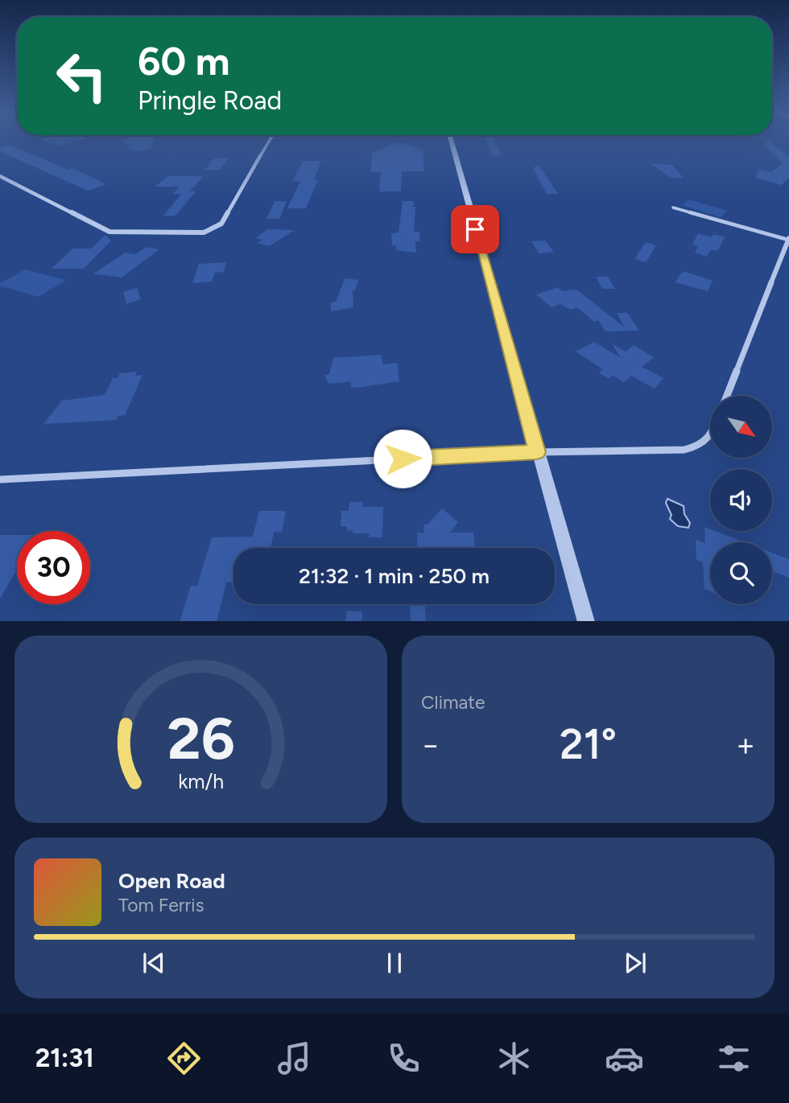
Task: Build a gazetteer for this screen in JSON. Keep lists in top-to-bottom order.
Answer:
{
  "north": "bottom right",
  "page": {
    "turn": ["60 m", "Pringle Road"],
    "limit": "30",
    "trip": "21:32 · 1 min · 250 m",
    "tile": "Climate",
    "heat": ["−", "21°", "+"],
    "song": ["Open Road", "Tom Ferris"],
    "tabs": "21:31",
    "gauge": ["26", "km/h"]
  }
}
